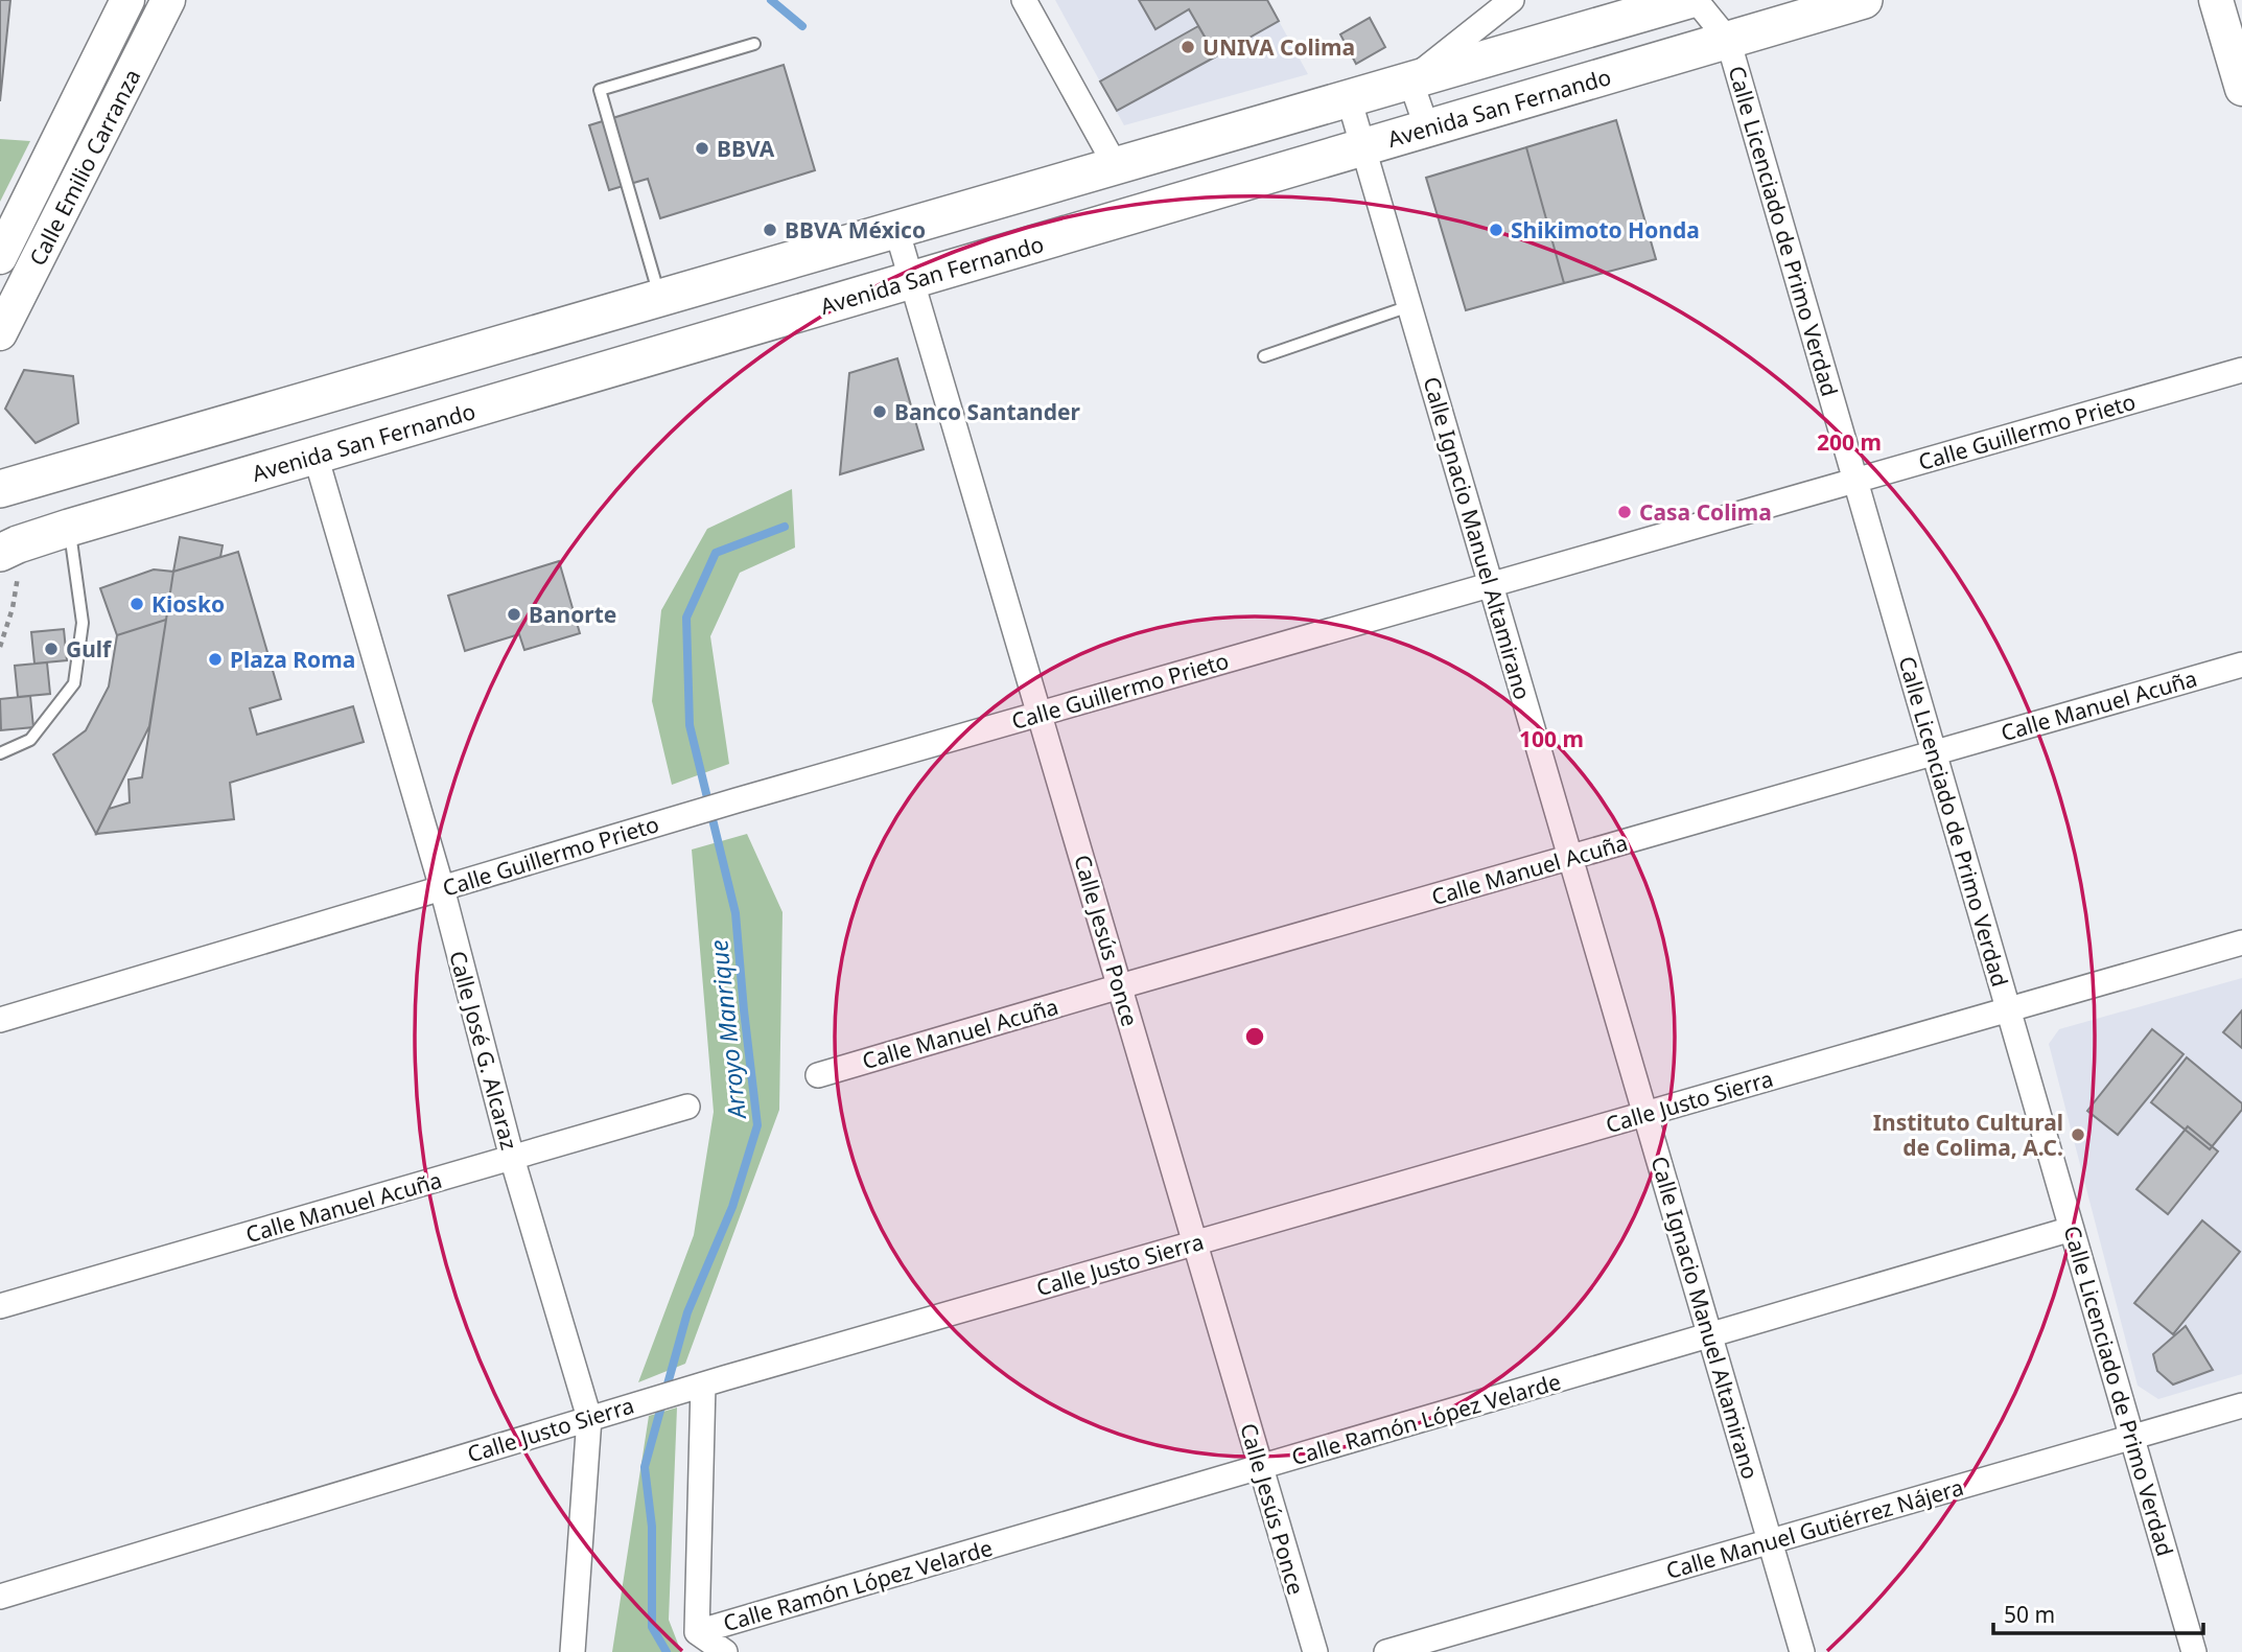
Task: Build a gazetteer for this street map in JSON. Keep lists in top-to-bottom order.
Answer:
{
  "streets": {
    "main road": ["Avenida San Fernando", "Calle Emilio Carranza"],
    "street": [
      "Calle Licenciado de Primo Verdad",
      "Calle Guillermo Prieto",
      "Calle Ignacio Manuel Altamirano",
      "Calle Manuel Acuña",
      "Calle Jesús Ponce",
      "Calle José G. Alcaraz",
      "Calle Justo Sierra",
      "Calle Ramón López Velarde",
      "Calle Manuel Gutiérrez Nájera"
    ]
  },
  "crossings": [
    ["Avenida San Fernando", "Calle Licenciado de Primo Verdad"],
    ["Avenida San Fernando", "Calle Ignacio Manuel Altamirano"],
    ["Avenida San Fernando", "Calle Jesús Ponce"],
    ["Avenida San Fernando", "Calle José G. Alcaraz"],
    ["Calle Licenciado de Primo Verdad", "Calle Guillermo Prieto"],
    ["Calle Licenciado de Primo Verdad", "Calle Manuel Acuña"],
    ["Calle Licenciado de Primo Verdad", "Calle Justo Sierra"],
    ["Calle Licenciado de Primo Verdad", "Calle Ramón López Velarde"],
    ["Calle Licenciado de Primo Verdad", "Calle Manuel Gutiérrez Nájera"],
    ["Calle Guillermo Prieto", "Calle Ignacio Manuel Altamirano"],
    ["Calle Guillermo Prieto", "Calle Jesús Ponce"],
    ["Calle Guillermo Prieto", "Calle José G. Alcaraz"],
    ["Calle Ignacio Manuel Altamirano", "Calle Manuel Acuña"],
    ["Calle Ignacio Manuel Altamirano", "Calle Justo Sierra"],
    ["Calle Ignacio Manuel Altamirano", "Calle Ramón López Velarde"],
    ["Calle Ignacio Manuel Altamirano", "Calle Manuel Gutiérrez Nájera"],
    ["Calle Manuel Acuña", "Calle Jesús Ponce"],
    ["Calle Manuel Acuña", "Calle José G. Alcaraz"],
    ["Calle Jesús Ponce", "Calle Justo Sierra"],
    ["Calle Jesús Ponce", "Calle Ramón López Velarde"],
    ["Calle José G. Alcaraz", "Calle Justo Sierra"]
  ],
  "water": ["Arroyo Manrique"],
  "places": [
    "UNIVA Colima",
    "BBVA",
    "BBVA México",
    "Shikimoto Honda",
    "Banco Santander",
    "Casa Colima",
    "Kiosko",
    "Banorte",
    "Gulf",
    "Plaza Roma",
    "Instituto Cultural de Colima, A.C."
  ],
  "scale_bar": "50 m",
  "rings": ["200 m", "100 m"]
}
